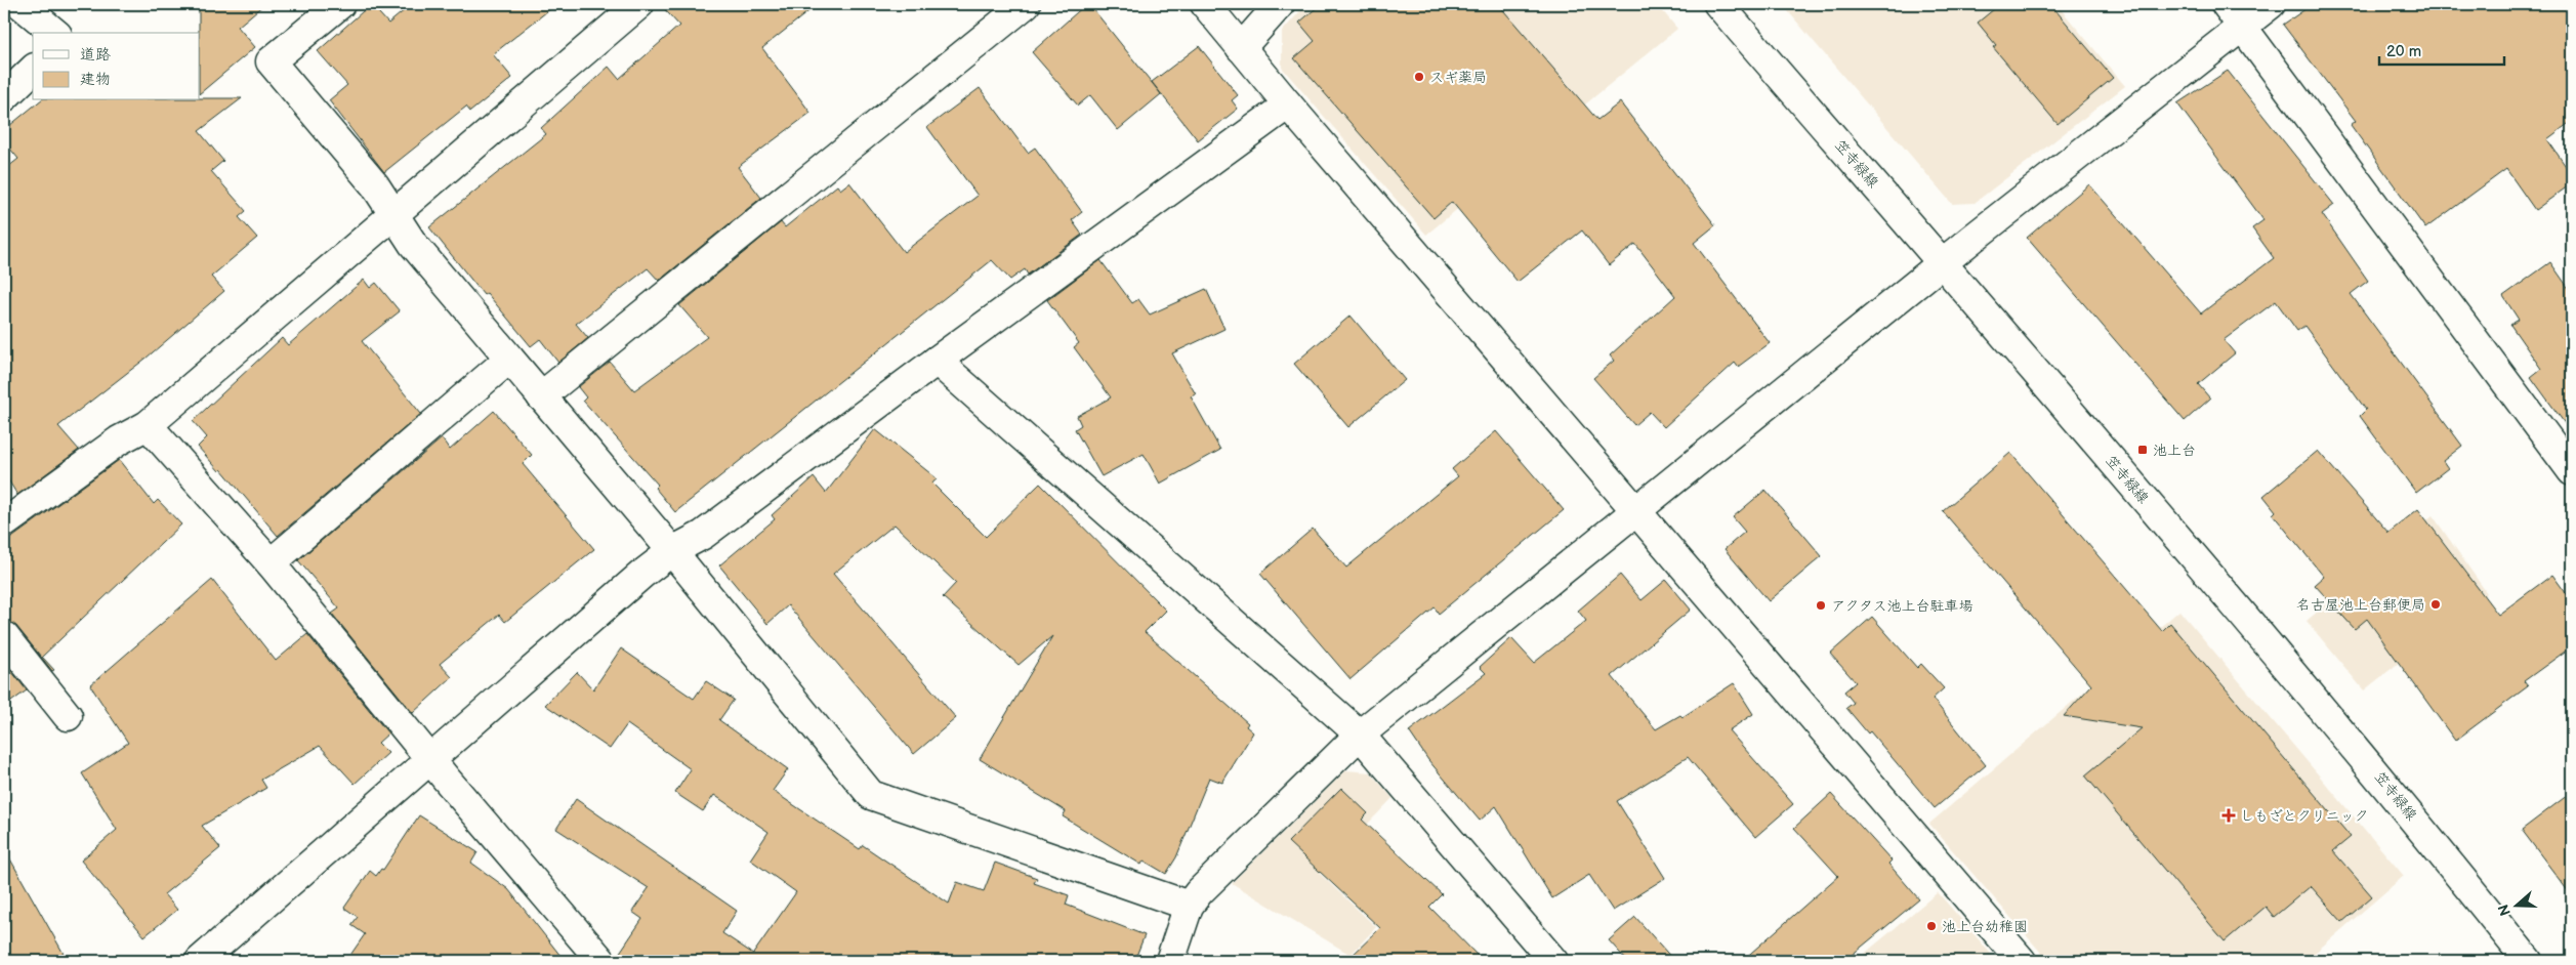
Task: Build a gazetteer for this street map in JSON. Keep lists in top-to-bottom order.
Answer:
{
  "streets": {
    "street": ["笠寺緑線"]
  },
  "places": {
    "other": [
      "スギ薬局",
      "名古屋池上台郵便局",
      "アクタス池上台駐車場",
      "池上台幼稚園"
    ],
    "transit": ["池上台"],
    "health": ["しもざとクリニック"]
  },
  "legend": ["道路", "建物"],
  "scale_bar": "20 m",
  "north": "left"
}
